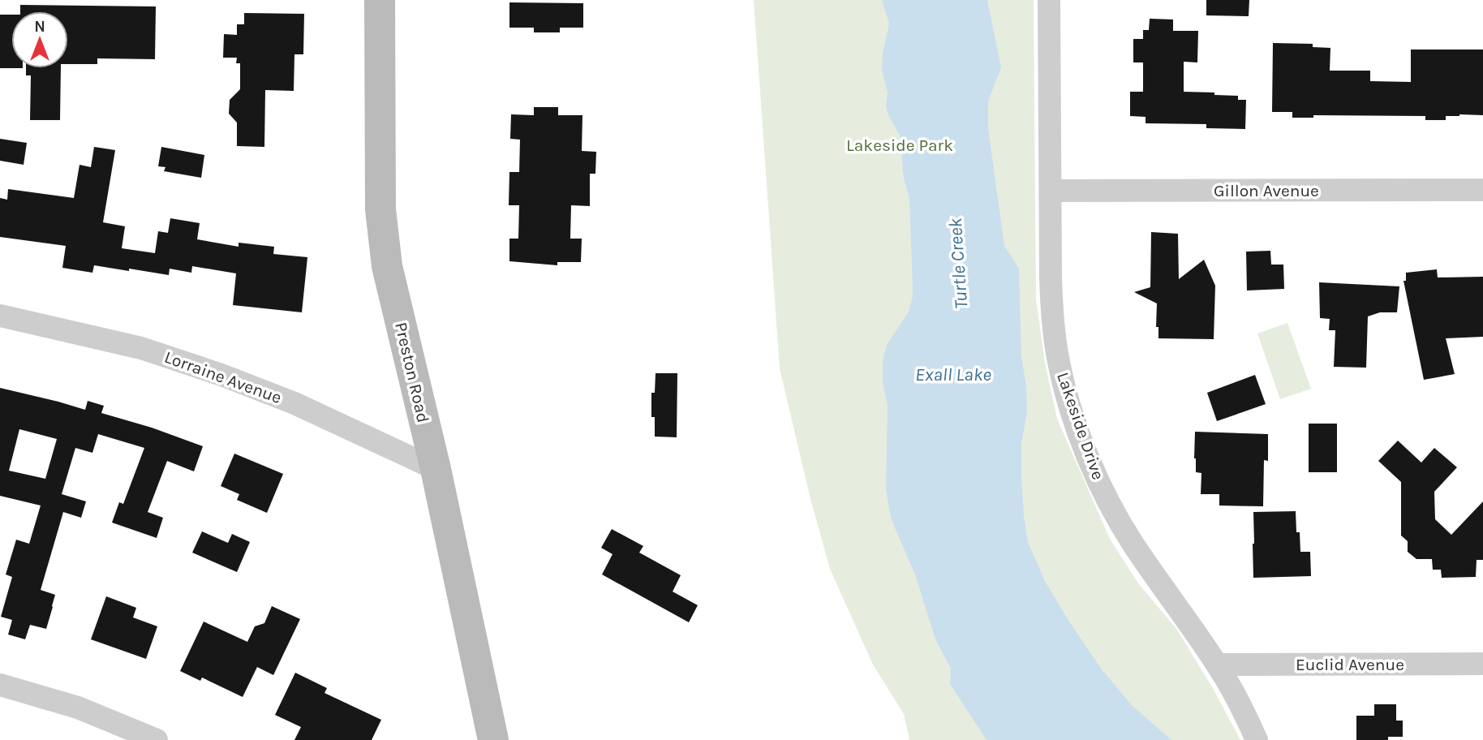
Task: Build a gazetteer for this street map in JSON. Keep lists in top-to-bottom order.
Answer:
{
  "streets": {
    "main road": ["Preston Road"],
    "street": [
      "Gillon Avenue",
      "Lorraine Avenue",
      "Lakeside Drive",
      "Euclid Avenue"
    ]
  },
  "crossings": [
    ["Gillon Avenue", "Lakeside Drive"],
    ["Preston Road", "Lorraine Avenue"],
    ["Lakeside Drive", "Euclid Avenue"]
  ],
  "water": ["Turtle Creek", "Exall Lake"],
  "parks": ["Lakeside Park"],
  "north": "top"
}
